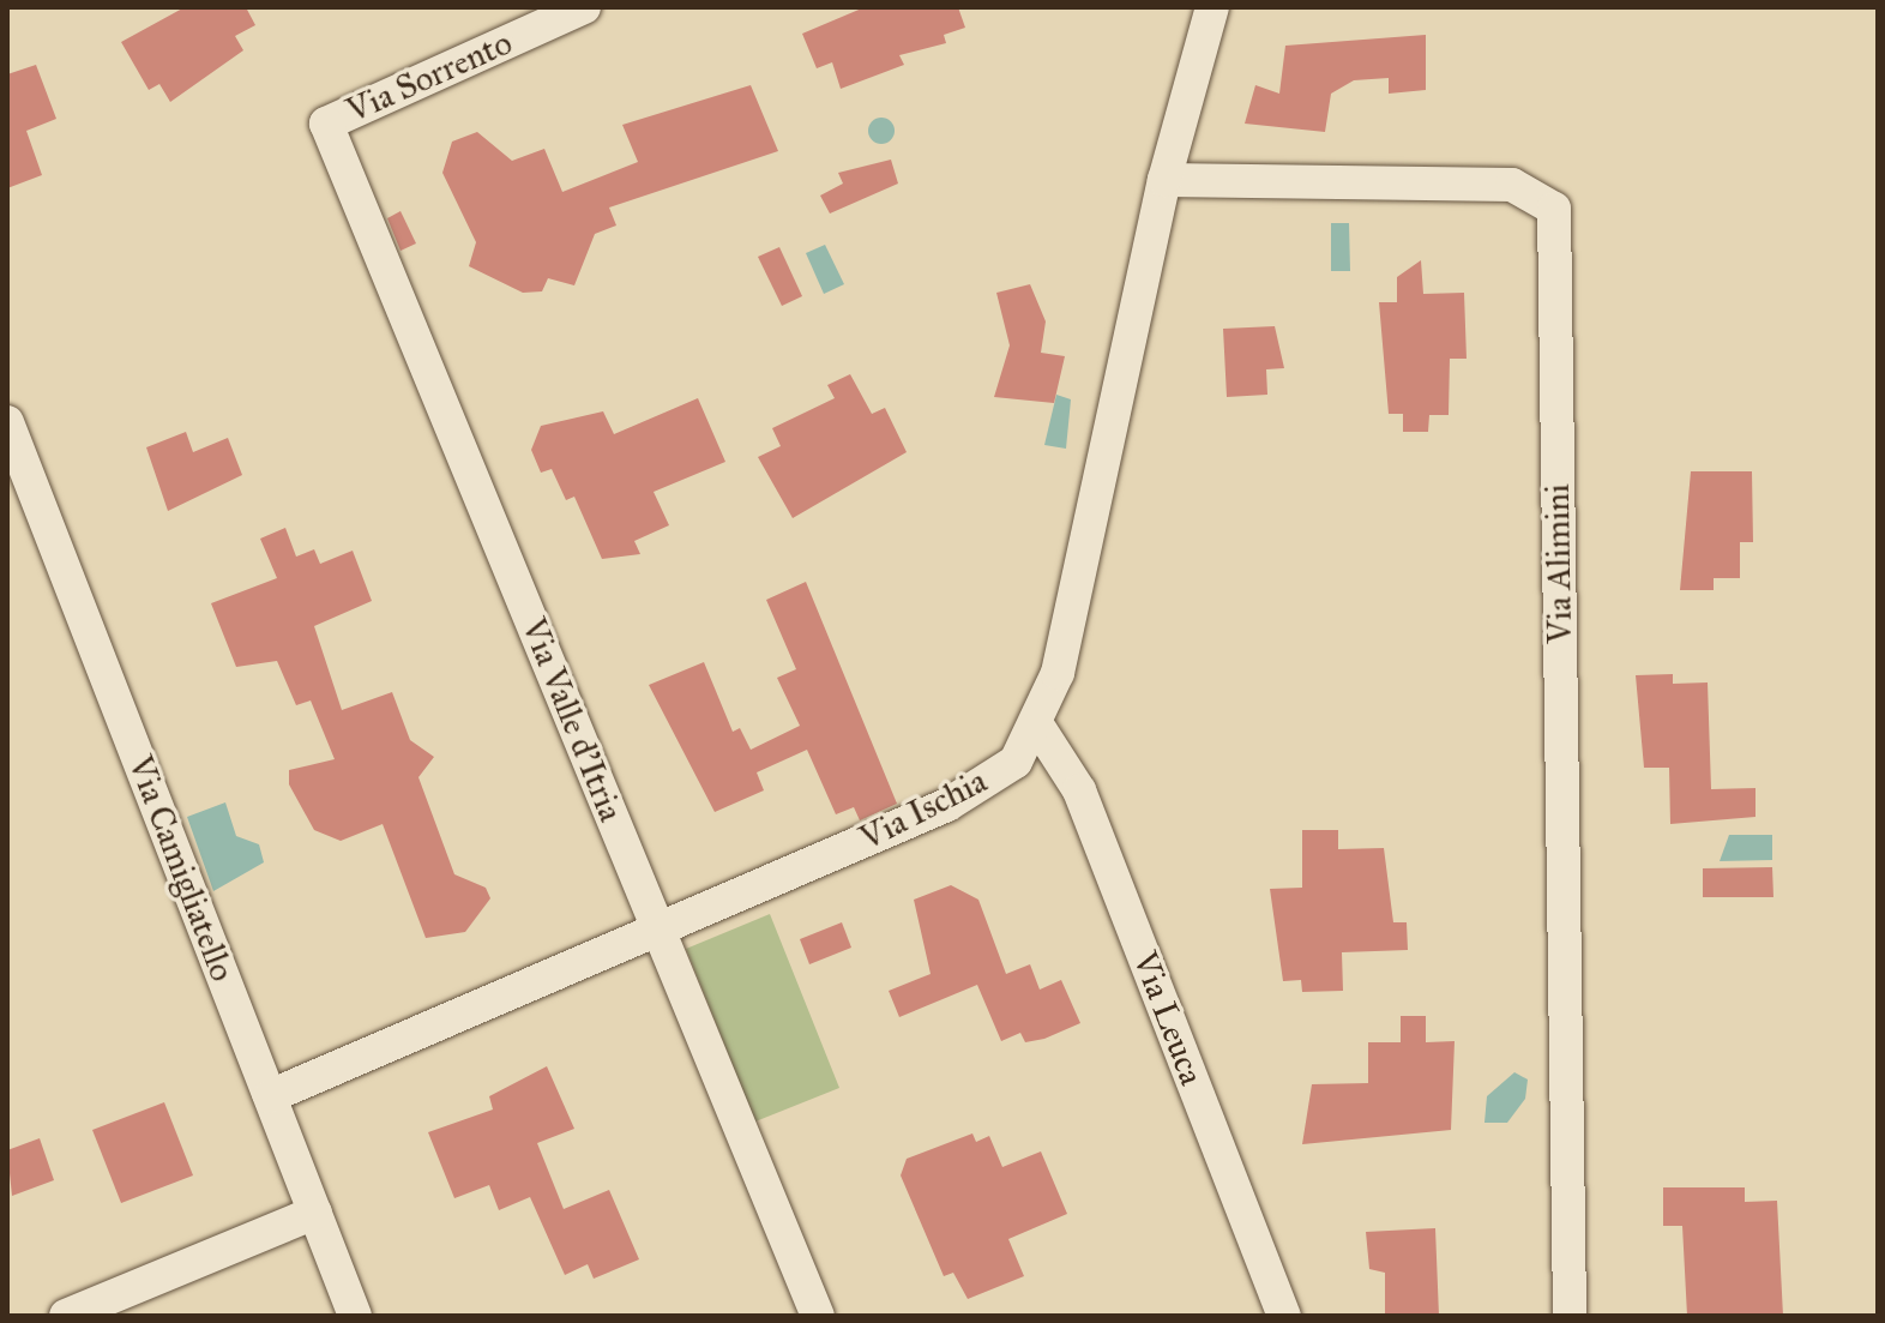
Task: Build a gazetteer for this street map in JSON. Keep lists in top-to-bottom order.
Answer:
{
  "streets": {
    "street": [
      "Via Sorrento",
      "Via Alimini",
      "Via Valle d'Itria",
      "Via Ischia",
      "Via Camigliatello",
      "Via Leuca"
    ]
  },
  "crossings": [
    ["Via Sorrento", "Via Valle d'Itria"],
    ["Via Alimini", "Via Ischia"],
    ["Via Valle d'Itria", "Via Ischia"],
    ["Via Ischia", "Via Camigliatello"],
    ["Via Ischia", "Via Leuca"]
  ]
}
